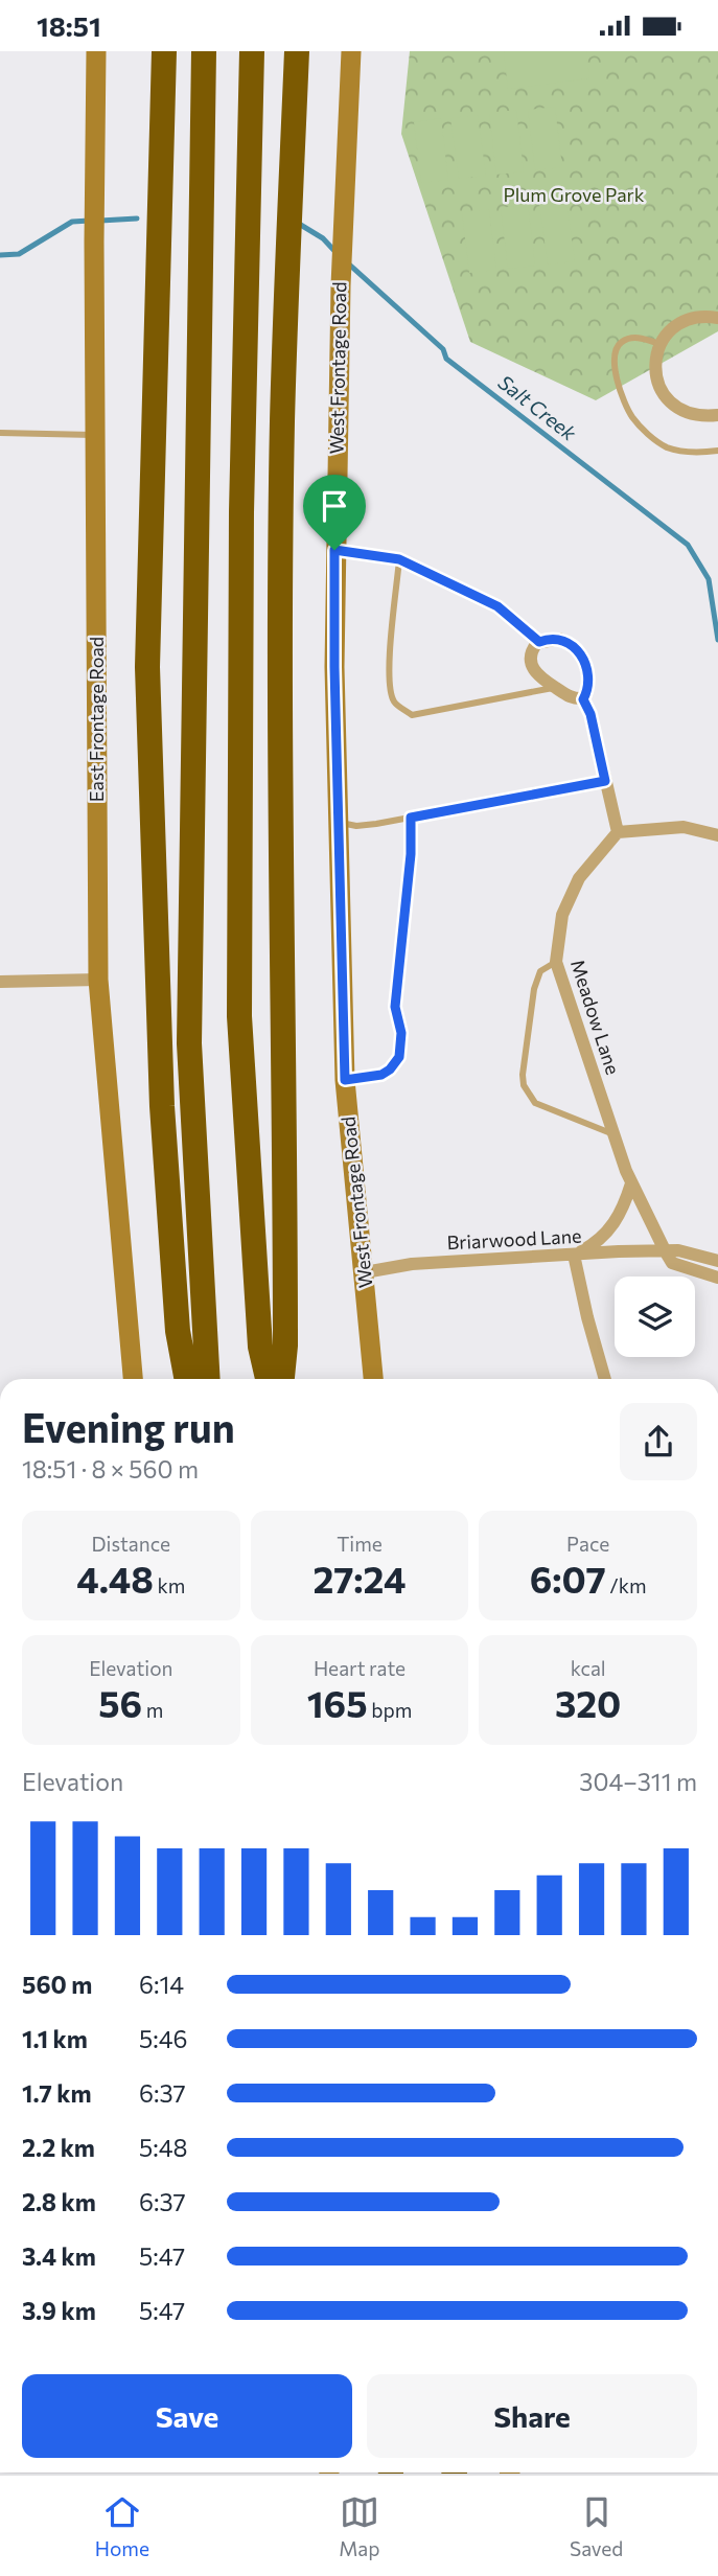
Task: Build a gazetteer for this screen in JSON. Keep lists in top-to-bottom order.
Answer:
{
  "streets": {
    "street": [
      "West Frontage Road",
      "East Frontage Road",
      "Meadow Lane",
      "Briarwood Lane"
    ]
  },
  "crossings": [
    ["West Frontage Road", "Briarwood Lane"],
    ["Meadow Lane", "Briarwood Lane"]
  ],
  "water": ["Salt Creek"],
  "parks": ["Plum Grove Park"],
  "page": {
    "status": "18:51",
    "heading": ["Evening run", "18:51 · 8 × 560 m"],
    "stats": [
      ["Distance", "4.48 km"],
      ["Time", "27:24"],
      ["Pace", "6:07 /km"],
      ["Elevation", "56 m"],
      ["Heart rate", "165 bpm"],
      ["kcal", "320"]
    ],
    "chart": ["Elevation", "304–311 m"],
    "list": [
      {
        "name": "560 m",
        "note": "6:14"
      },
      {
        "name": "1.1 km",
        "note": "5:46"
      },
      {
        "name": "1.7 km",
        "note": "6:37"
      },
      {
        "name": "2.2 km",
        "note": "5:48"
      },
      {
        "name": "2.8 km",
        "note": "6:37"
      },
      {
        "name": "3.4 km",
        "note": "5:47"
      },
      {
        "name": "3.9 km",
        "note": "5:47"
      }
    ],
    "buttons": ["Save", "Share"],
    "tabs": ["Home", "Map", "Saved"]
  }
}
